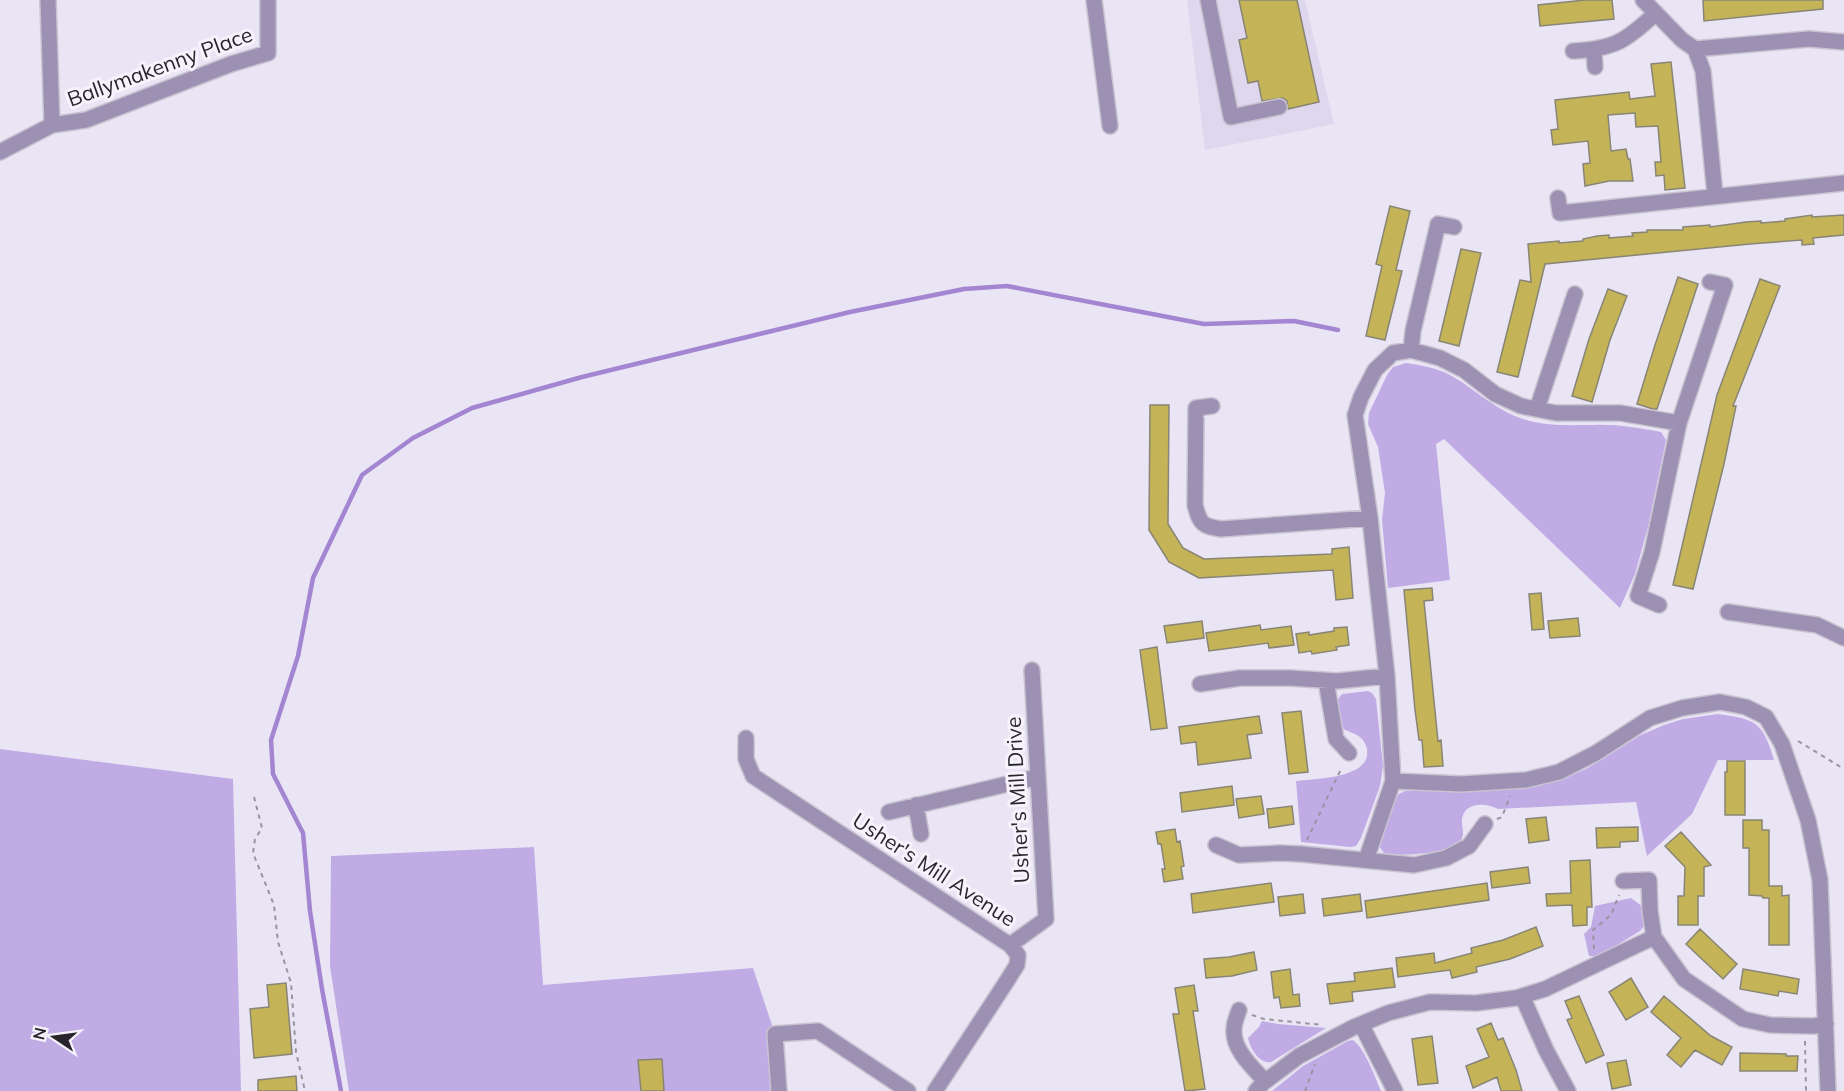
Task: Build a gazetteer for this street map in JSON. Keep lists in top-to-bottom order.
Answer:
{
  "streets": {
    "street": ["Ballymakenny Place", "Usher's Mill Drive", "Usher's Mill Avenue"]
  },
  "crossings": [
    ["Usher's Mill Drive", "Usher's Mill Avenue"]
  ],
  "north": "left"
}
